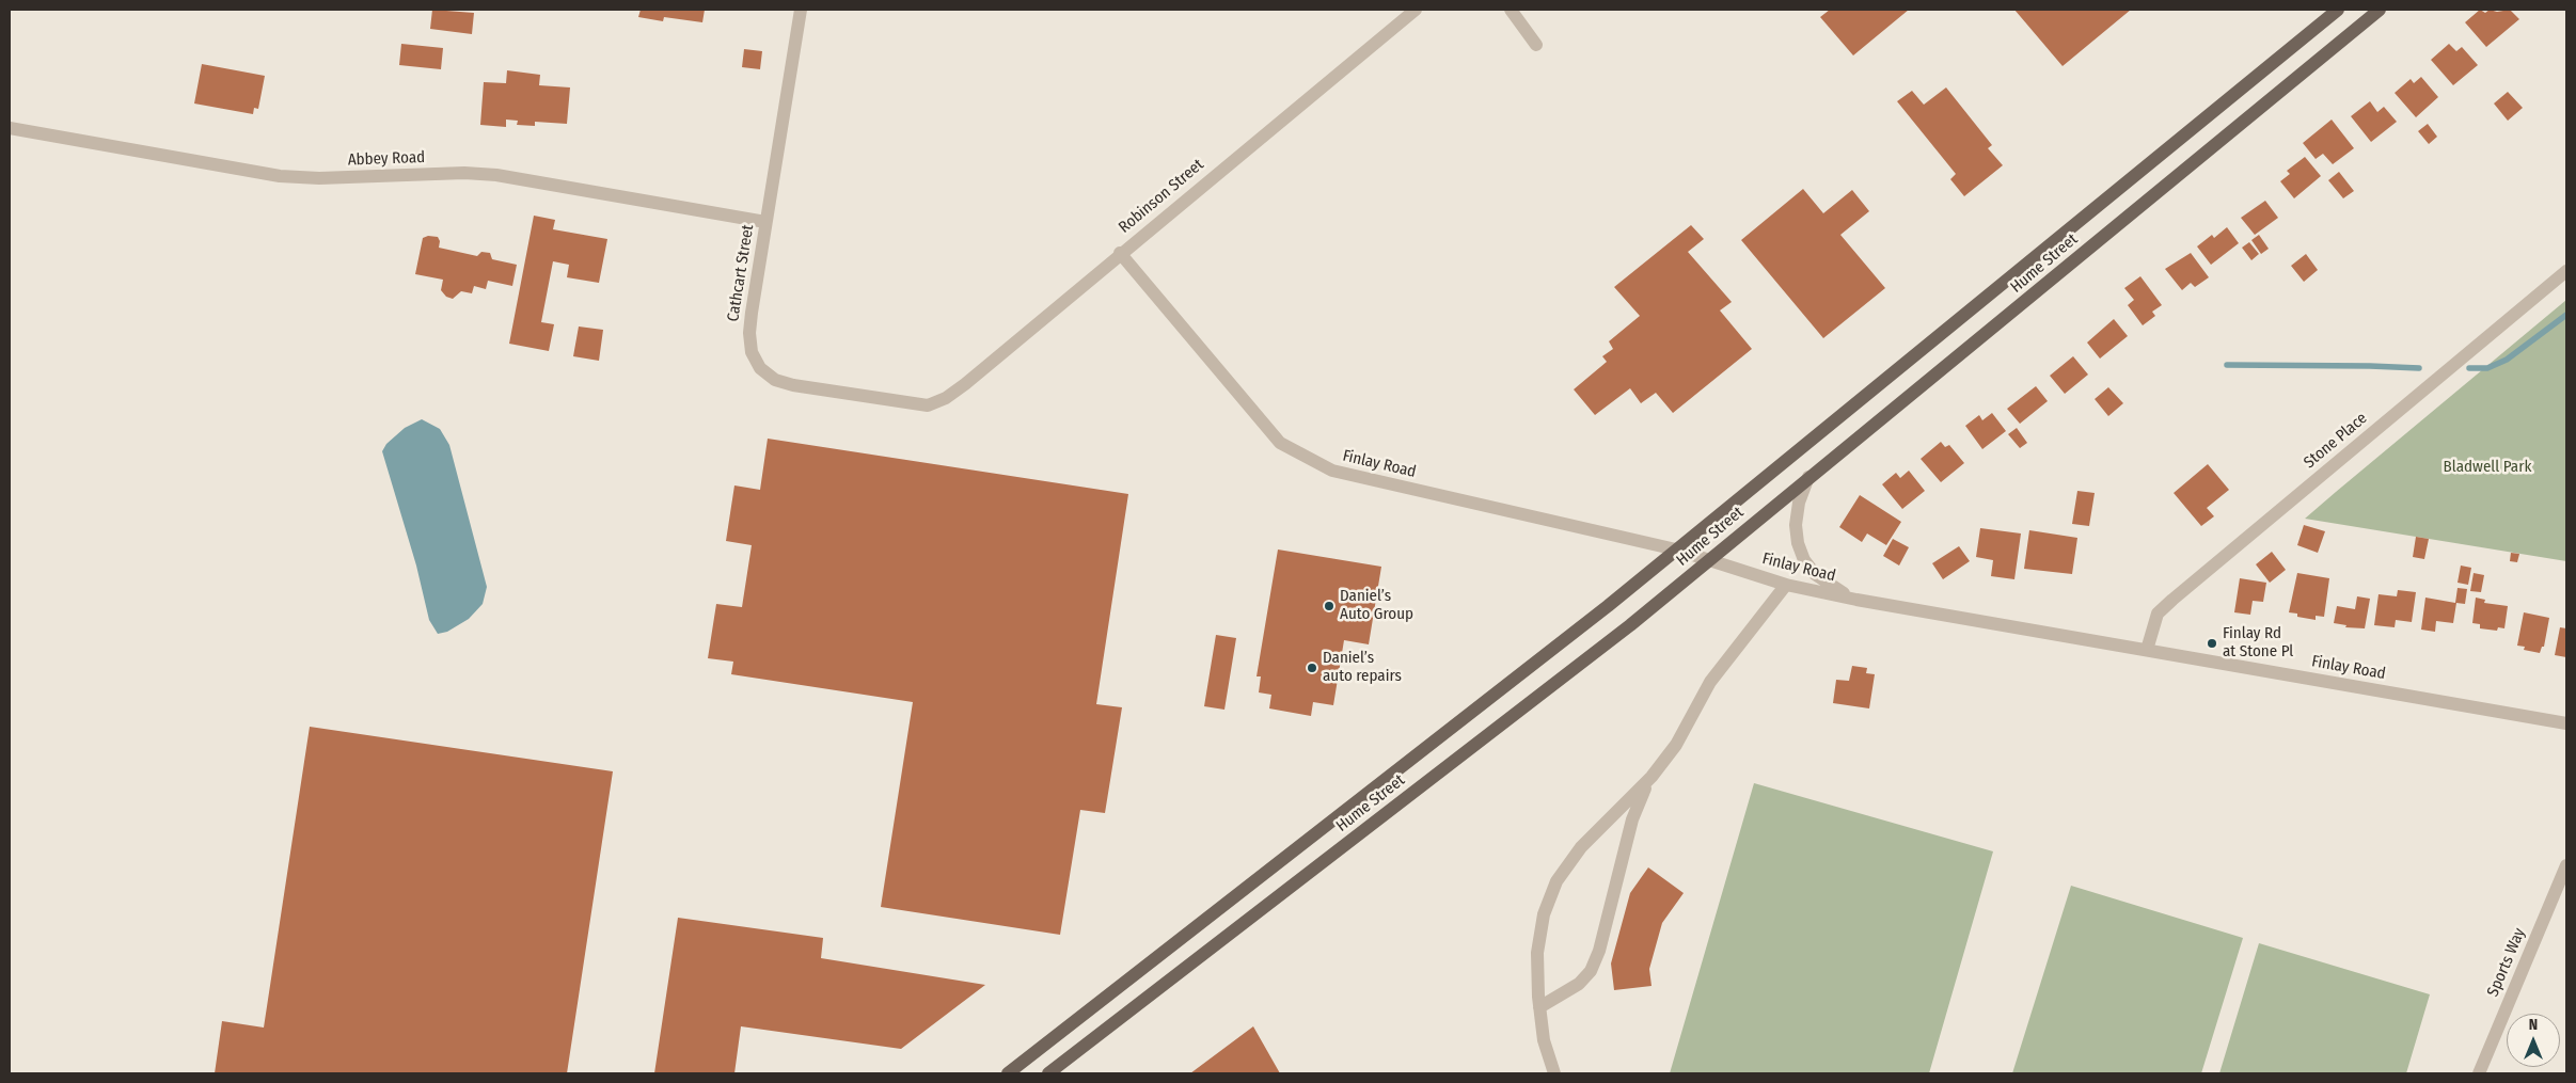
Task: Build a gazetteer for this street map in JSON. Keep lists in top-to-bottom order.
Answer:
{
  "streets": {
    "main road": ["Hume Street"],
    "street": [
      "Abbey Road",
      "Robinson Street",
      "Cathcart Street",
      "Stone Place",
      "Finlay Road",
      "Sports Way"
    ]
  },
  "crossings": [
    ["Abbey Road", "Cathcart Street"],
    ["Robinson Street", "Cathcart Street"],
    ["Robinson Street", "Finlay Road"],
    ["Hume Street", "Finlay Road"],
    ["Stone Place", "Finlay Road"]
  ],
  "parks": ["Bladwell Park"],
  "places": ["Daniel’s Auto Group", "Finlay Rd at Stone Pl", "Daniel’s auto repairs"],
  "north": "top"
}
